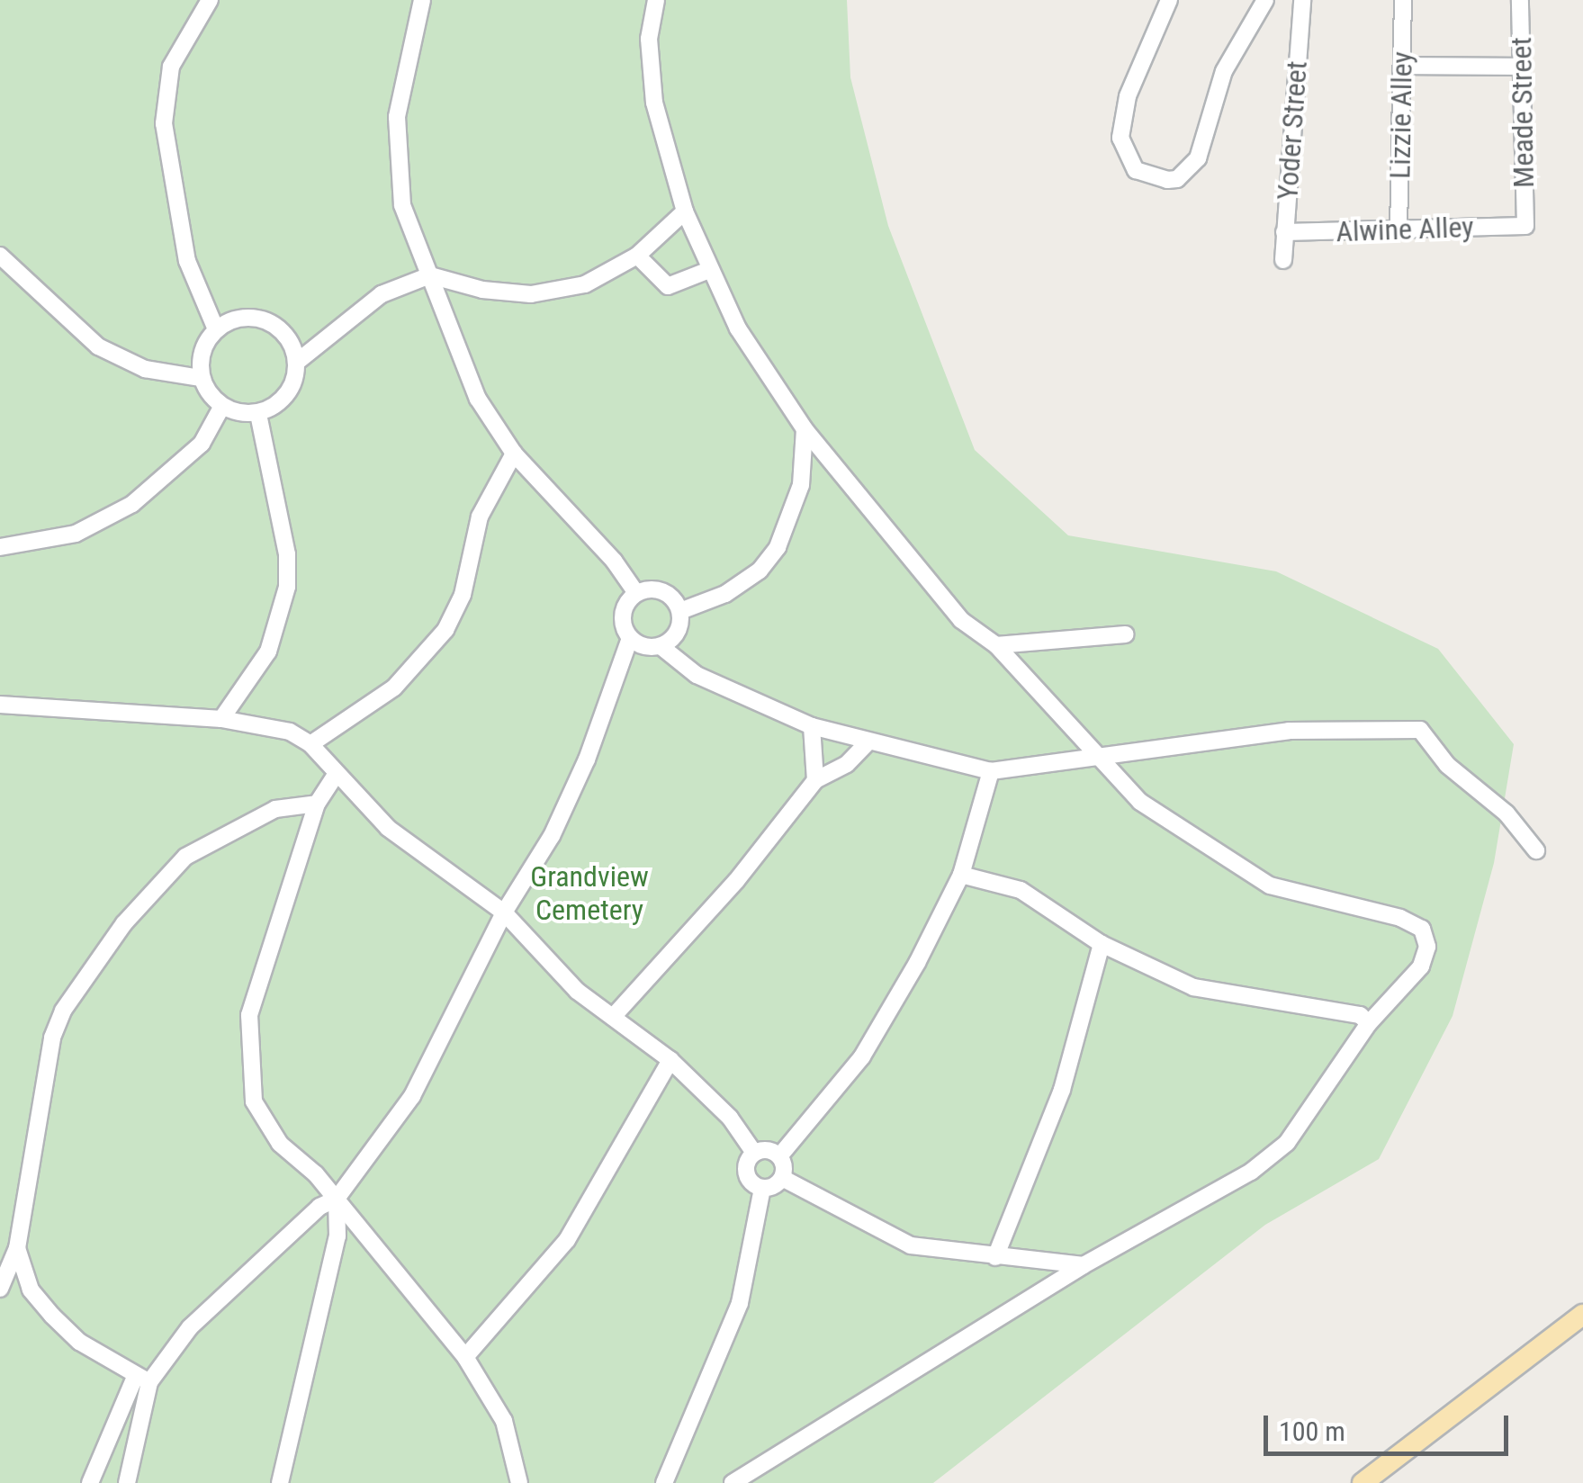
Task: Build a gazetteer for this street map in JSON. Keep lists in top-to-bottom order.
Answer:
{
  "streets": {
    "street": [
      "Meade Street",
      "Lizzie Alley",
      "Yoder Street",
      "Alwine Alley"
    ]
  },
  "crossings": [
    ["Meade Street", "Alwine Alley"],
    ["Lizzie Alley", "Alwine Alley"],
    ["Yoder Street", "Alwine Alley"]
  ],
  "parks": ["Grandview Cemetery"],
  "scale_bar": "100 m"
}
